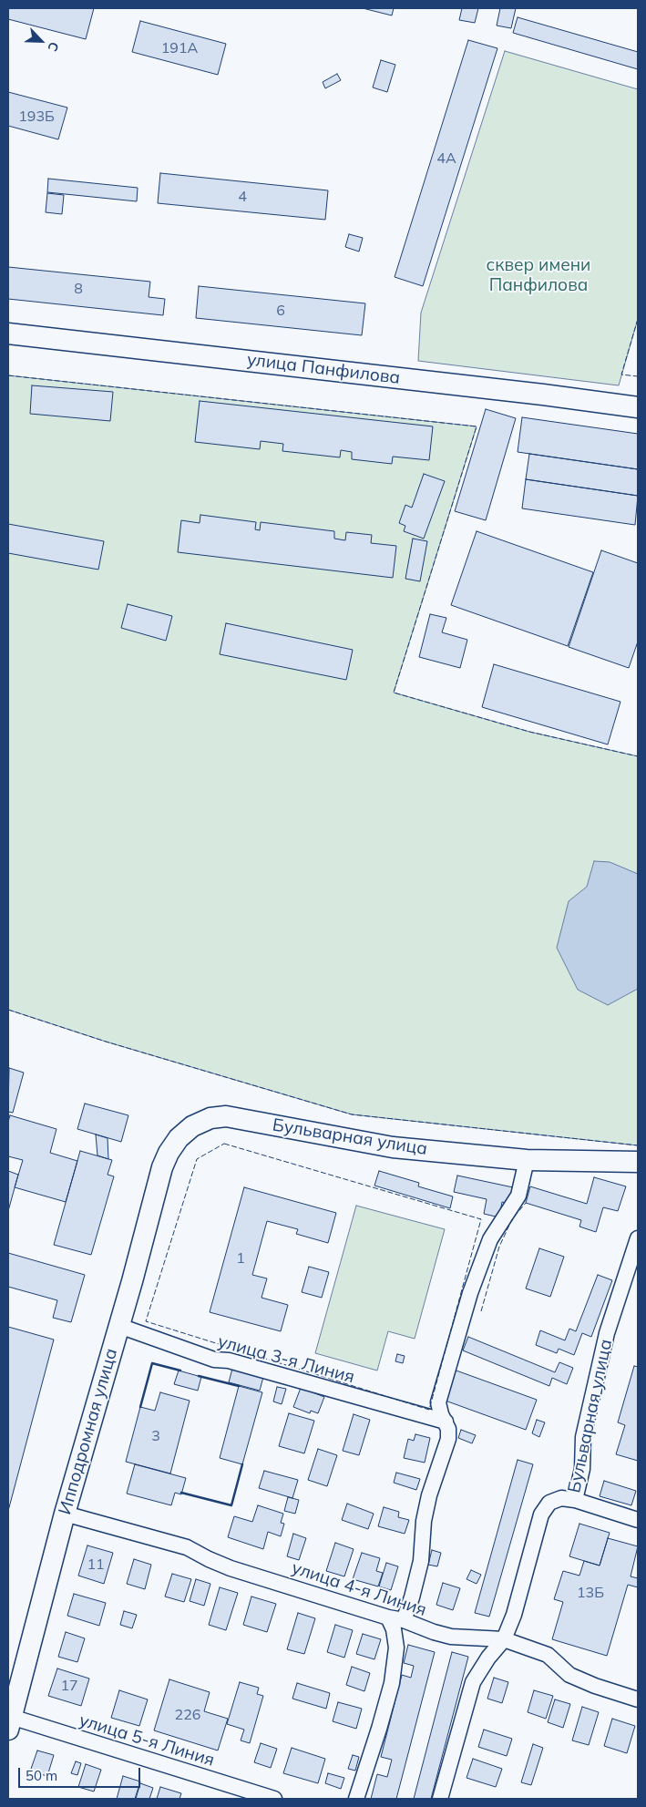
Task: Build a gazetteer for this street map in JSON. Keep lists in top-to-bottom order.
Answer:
{
  "streets": {
    "main road": ["улица Панфилова", "Бульварная улица", "Ипподромная улица"],
    "street": ["улица 3-я Линия", "улица 4-я Линия", "улица 5-я Линия"]
  },
  "crossings": [
    ["Бульварная улица", "Ипподромная улица"],
    ["Бульварная улица", "улица 4-я Линия"],
    ["улица 3-я Линия", "Ипподромная улица"],
    ["Ипподромная улица", "улица 4-я Линия"],
    ["Ипподромная улица", "улица 5-я Линия"]
  ],
  "parks": ["сквер имени Панфилова"],
  "house_numbers": [
    "191А",
    "193Б",
    "4А",
    "4",
    "8",
    "6",
    "1",
    "3",
    "11",
    "13Б",
    "17",
    "226"
  ],
  "scale_bar": "50 m",
  "north": "bottom right"
}
